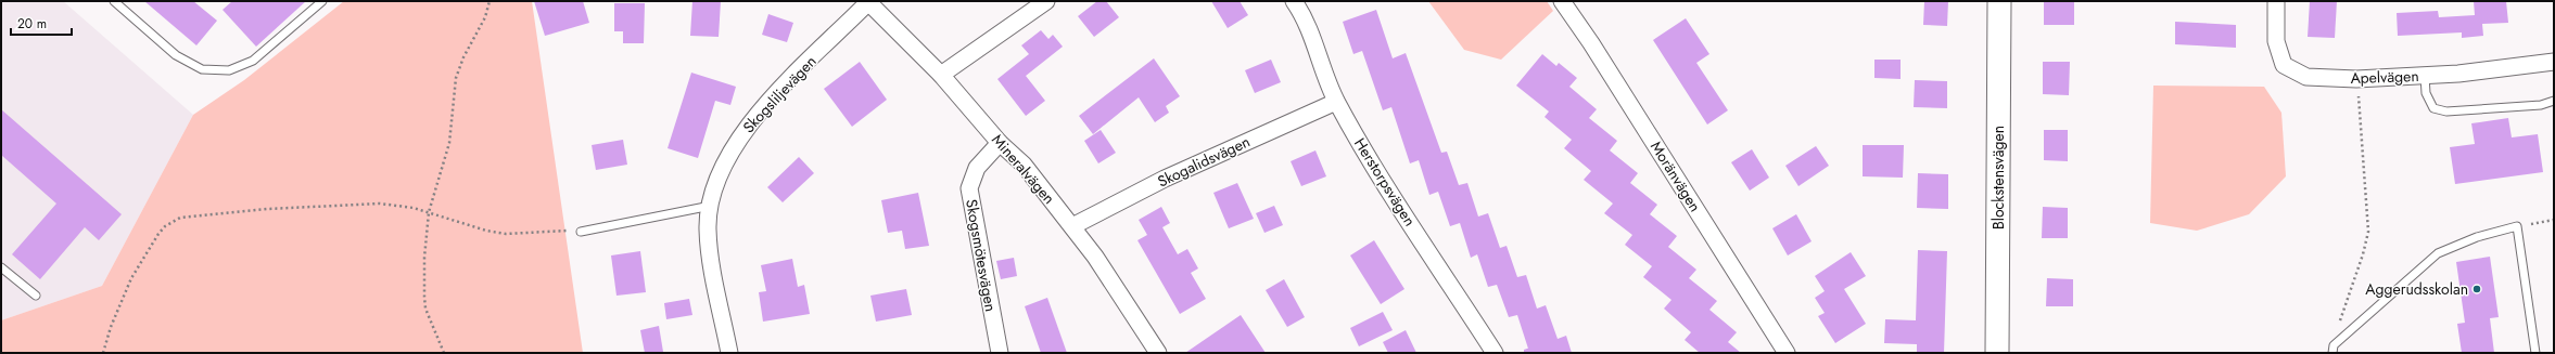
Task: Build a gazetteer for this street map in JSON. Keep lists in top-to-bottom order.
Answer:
{
  "streets": {
    "street": [
      "Apelvägen",
      "Skogsliljevägen",
      "Skogalidsvägen",
      "Mineralvägen",
      "Moränvägen",
      "Blockstensvägen",
      "Herstorpsvägen",
      "Skogsmötesvägen"
    ]
  },
  "crossings": [
    ["Skogsliljevägen", "Mineralvägen"],
    ["Skogalidsvägen", "Mineralvägen"],
    ["Skogalidsvägen", "Herstorpsvägen"],
    ["Mineralvägen", "Skogsmötesvägen"]
  ],
  "places": ["Aggerudsskolan"],
  "scale_bar": "20 m"
}
